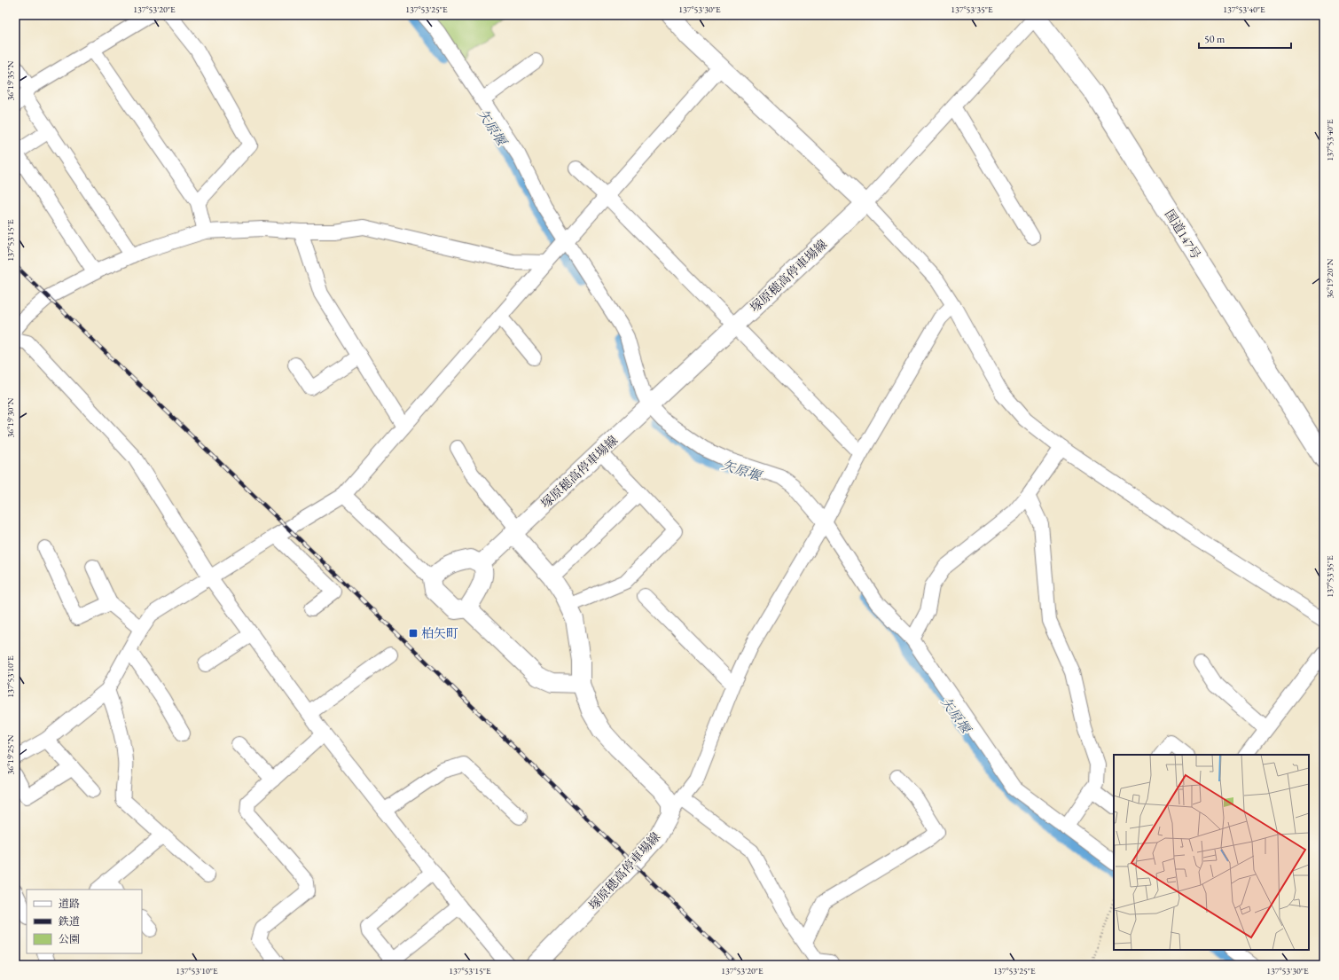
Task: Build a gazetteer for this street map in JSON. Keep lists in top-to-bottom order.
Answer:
{
  "streets": {
    "highway": ["国道147号"],
    "main road": ["塚原穂高停車場線"]
  },
  "water": ["矢原堰"],
  "places": {
    "transit": ["柏矢町"]
  },
  "legend": ["道路", "鉄道", "公園"],
  "scale_bar": "50 m",
  "coordinates": [
    "137°53'20\"E",
    "137°53'25\"E",
    "137°53'30\"E",
    "137°53'35\"E",
    "137°53'40\"E",
    "36°19'35\"N",
    "137°53'15\"E",
    "36°19'20\"N",
    "36°19'30\"N",
    "137°53'10\"E",
    "36°19'25\"N"
  ]
}
